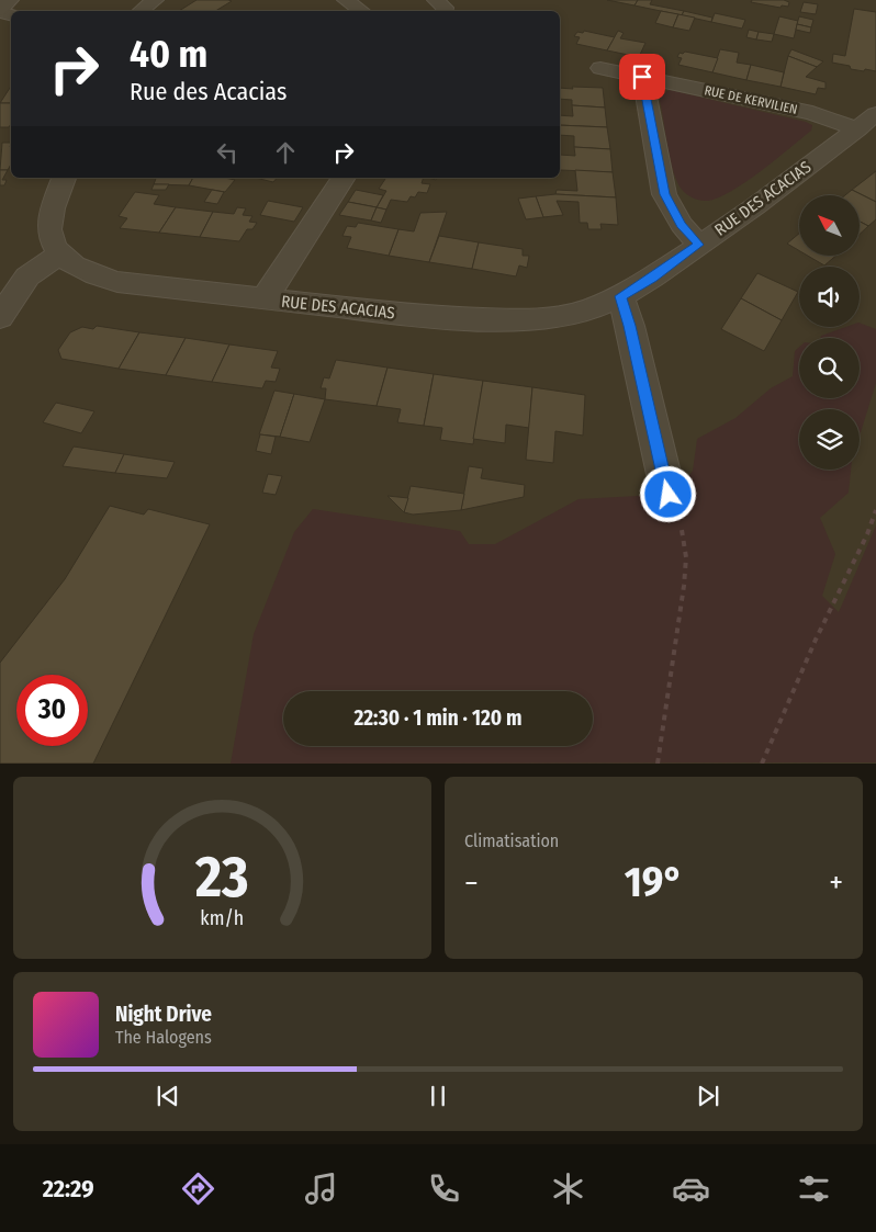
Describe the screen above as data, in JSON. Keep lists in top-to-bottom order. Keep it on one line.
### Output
{"streets":{"street":["RUE DE KERVILIEN","RUE DES ACACIAS"]},"crossings":[["RUE DE KERVILIEN","RUE DES ACACIAS"]],"north":"top left","page":{"turn":["40 m","Rue des Acacias"],"limit":"30","trip":"22:30 · 1 min · 120 m","tile":"Climatisation","heat":["−","19°","+"],"song":["Night Drive","The Halogens"],"tabs":"22:29","gauge":["23","km/h"]}}
